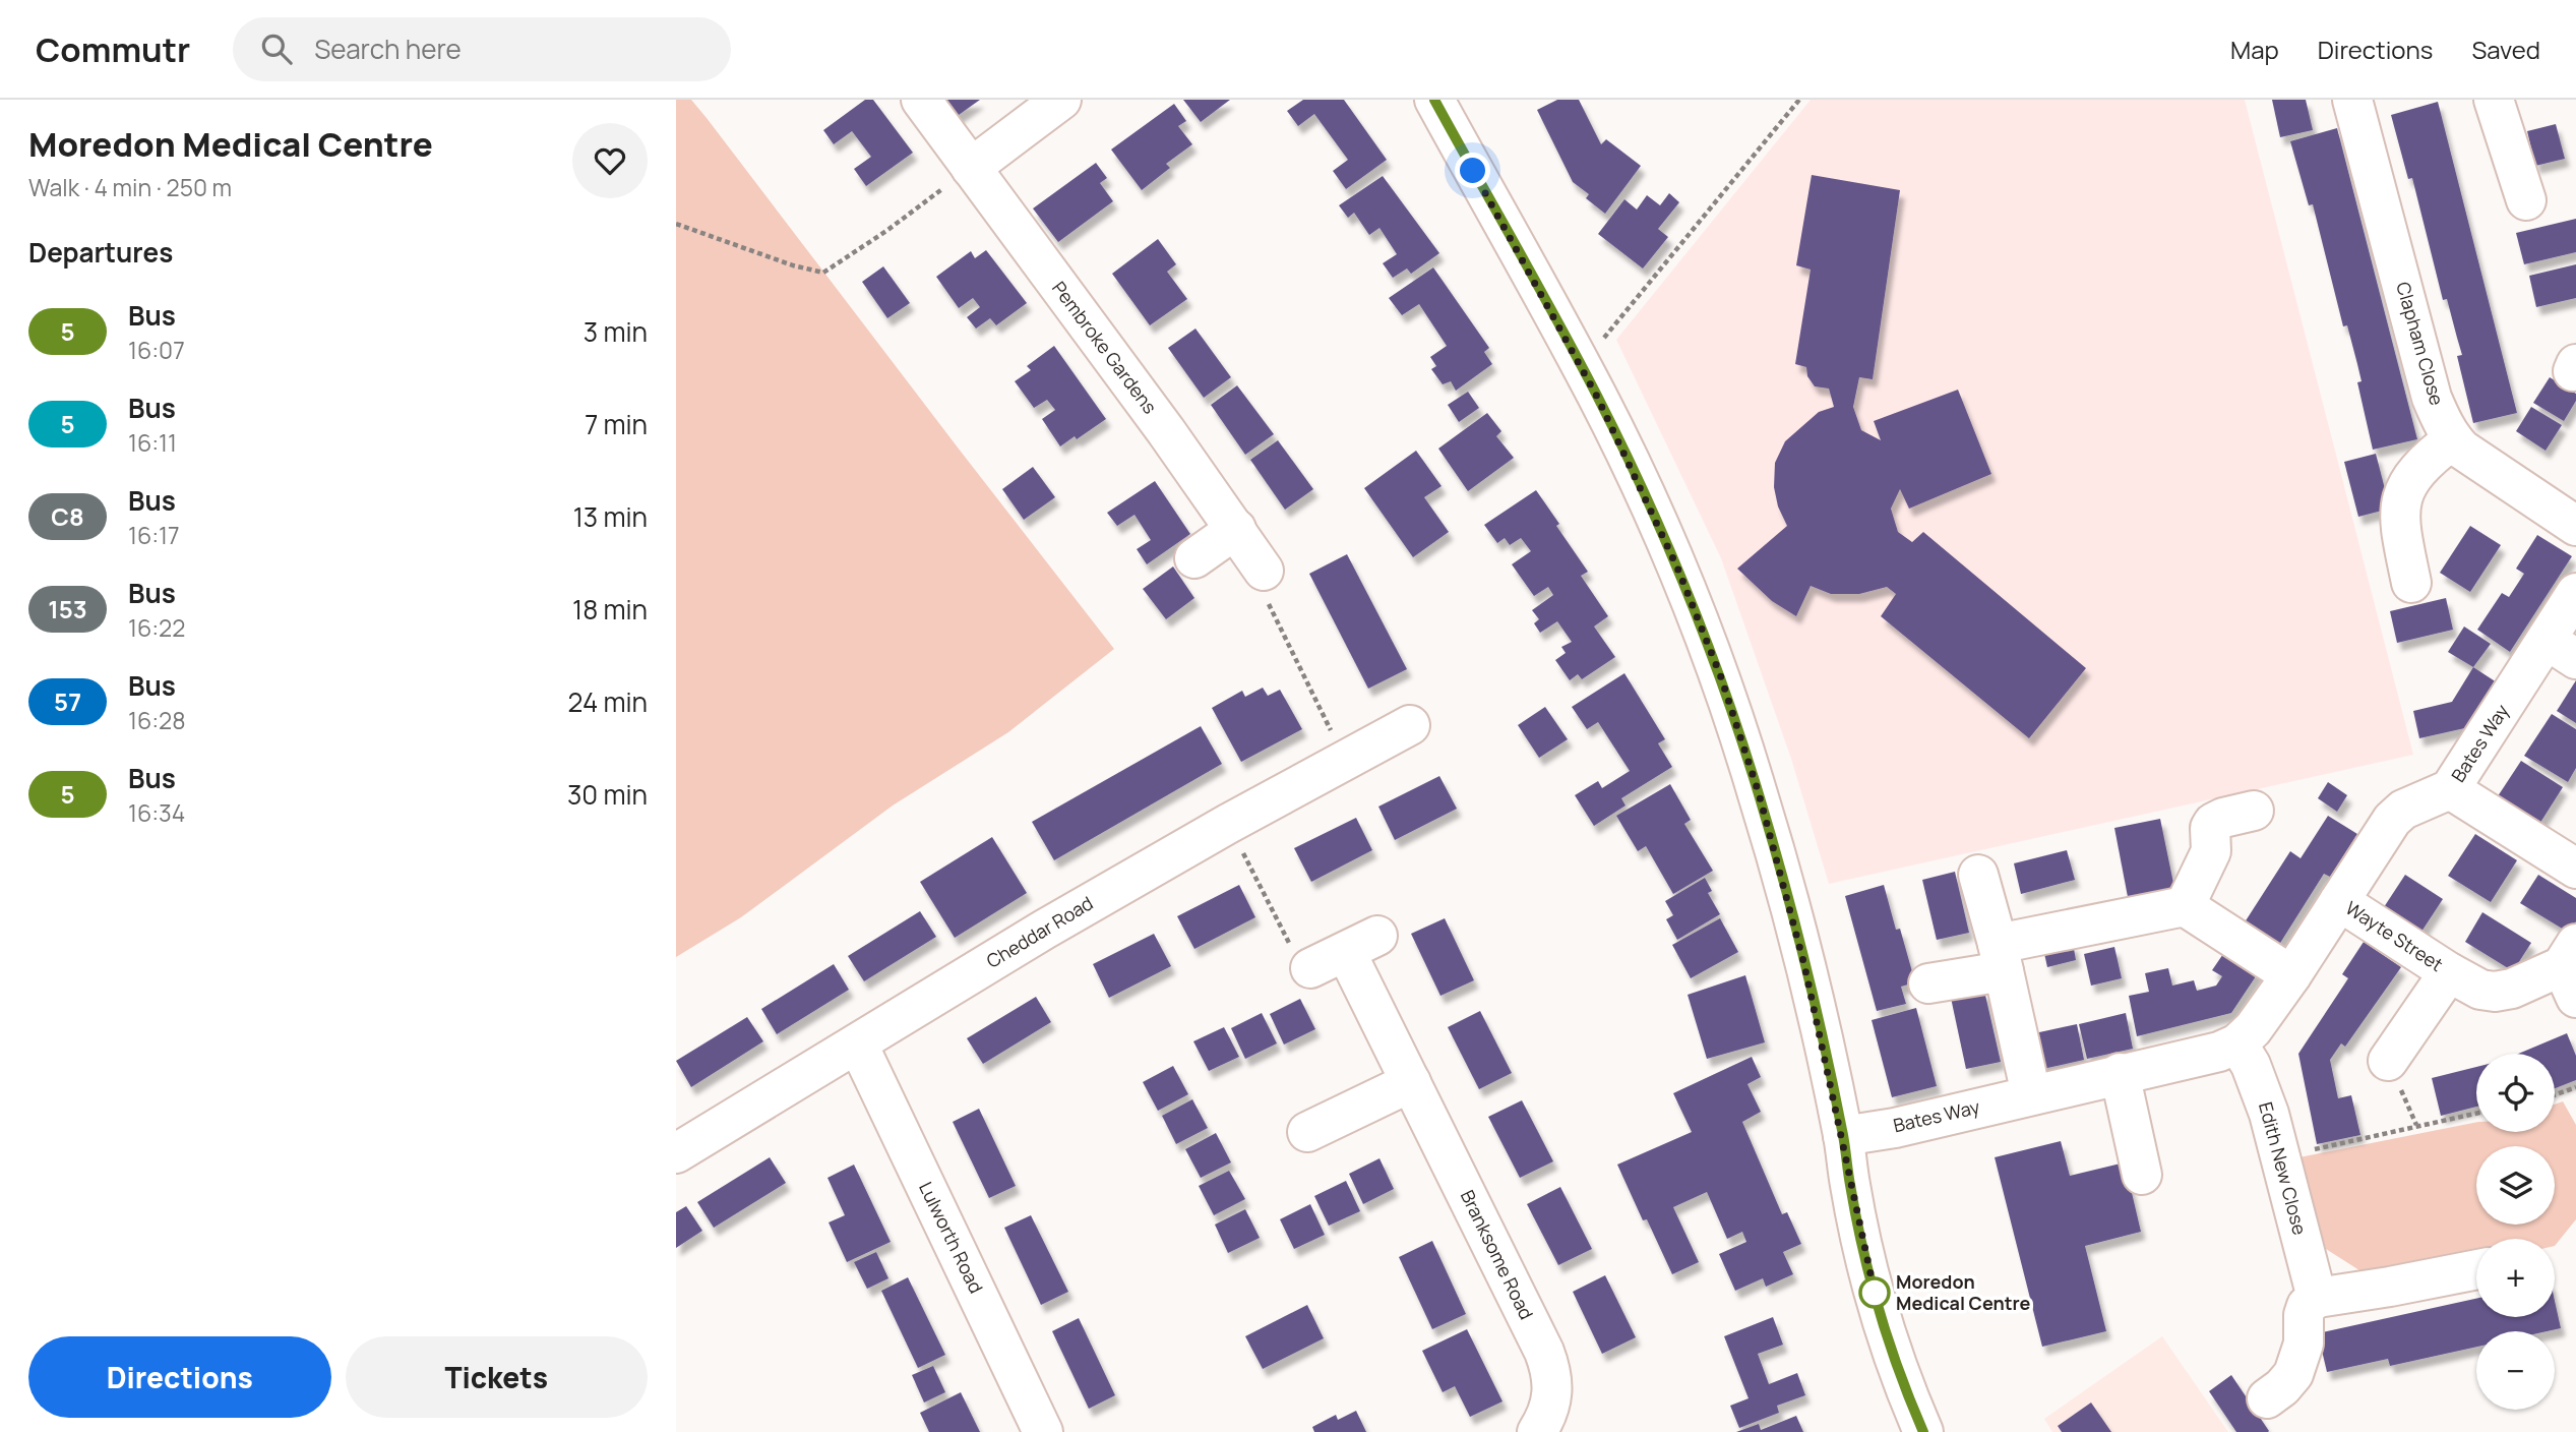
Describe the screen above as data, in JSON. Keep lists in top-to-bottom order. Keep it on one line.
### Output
{"streets":{"street":["Clapham Close","Pembroke Gardens","Bates Way","Cheddar Road","Wayte Street","Edith New Close","Lulworth Road","Branksome Road"]},"crossings":[["Bates Way","Wayte Street"],["Bates Way","Edith New Close"],["Cheddar Road","Lulworth Road"]],"places":["Moredon Medical Centre"],"lines":["bus line 5"],"page":{"header":"Commutr","search":"Search here","nav":["Map","Directions","Saved"],"heading":[["Moredon Medical Centre","Walk · 4 min · 250 m"],"Departures"],"list":[{"mark":"5","name":"Bus","note":"16:07","value":"3 min"},{"mark":"5","name":"Bus","note":"16:11","value":"7 min"},{"mark":"C8","name":"Bus","note":"16:17","value":"13 min"},{"mark":"153","name":"Bus","note":"16:22","value":"18 min"},{"mark":"57","name":"Bus","note":"16:28","value":"24 min"},{"mark":"5","name":"Bus","note":"16:34","value":"30 min"}],"map_buttons":["+","−"],"buttons":["Directions","Tickets"]}}
